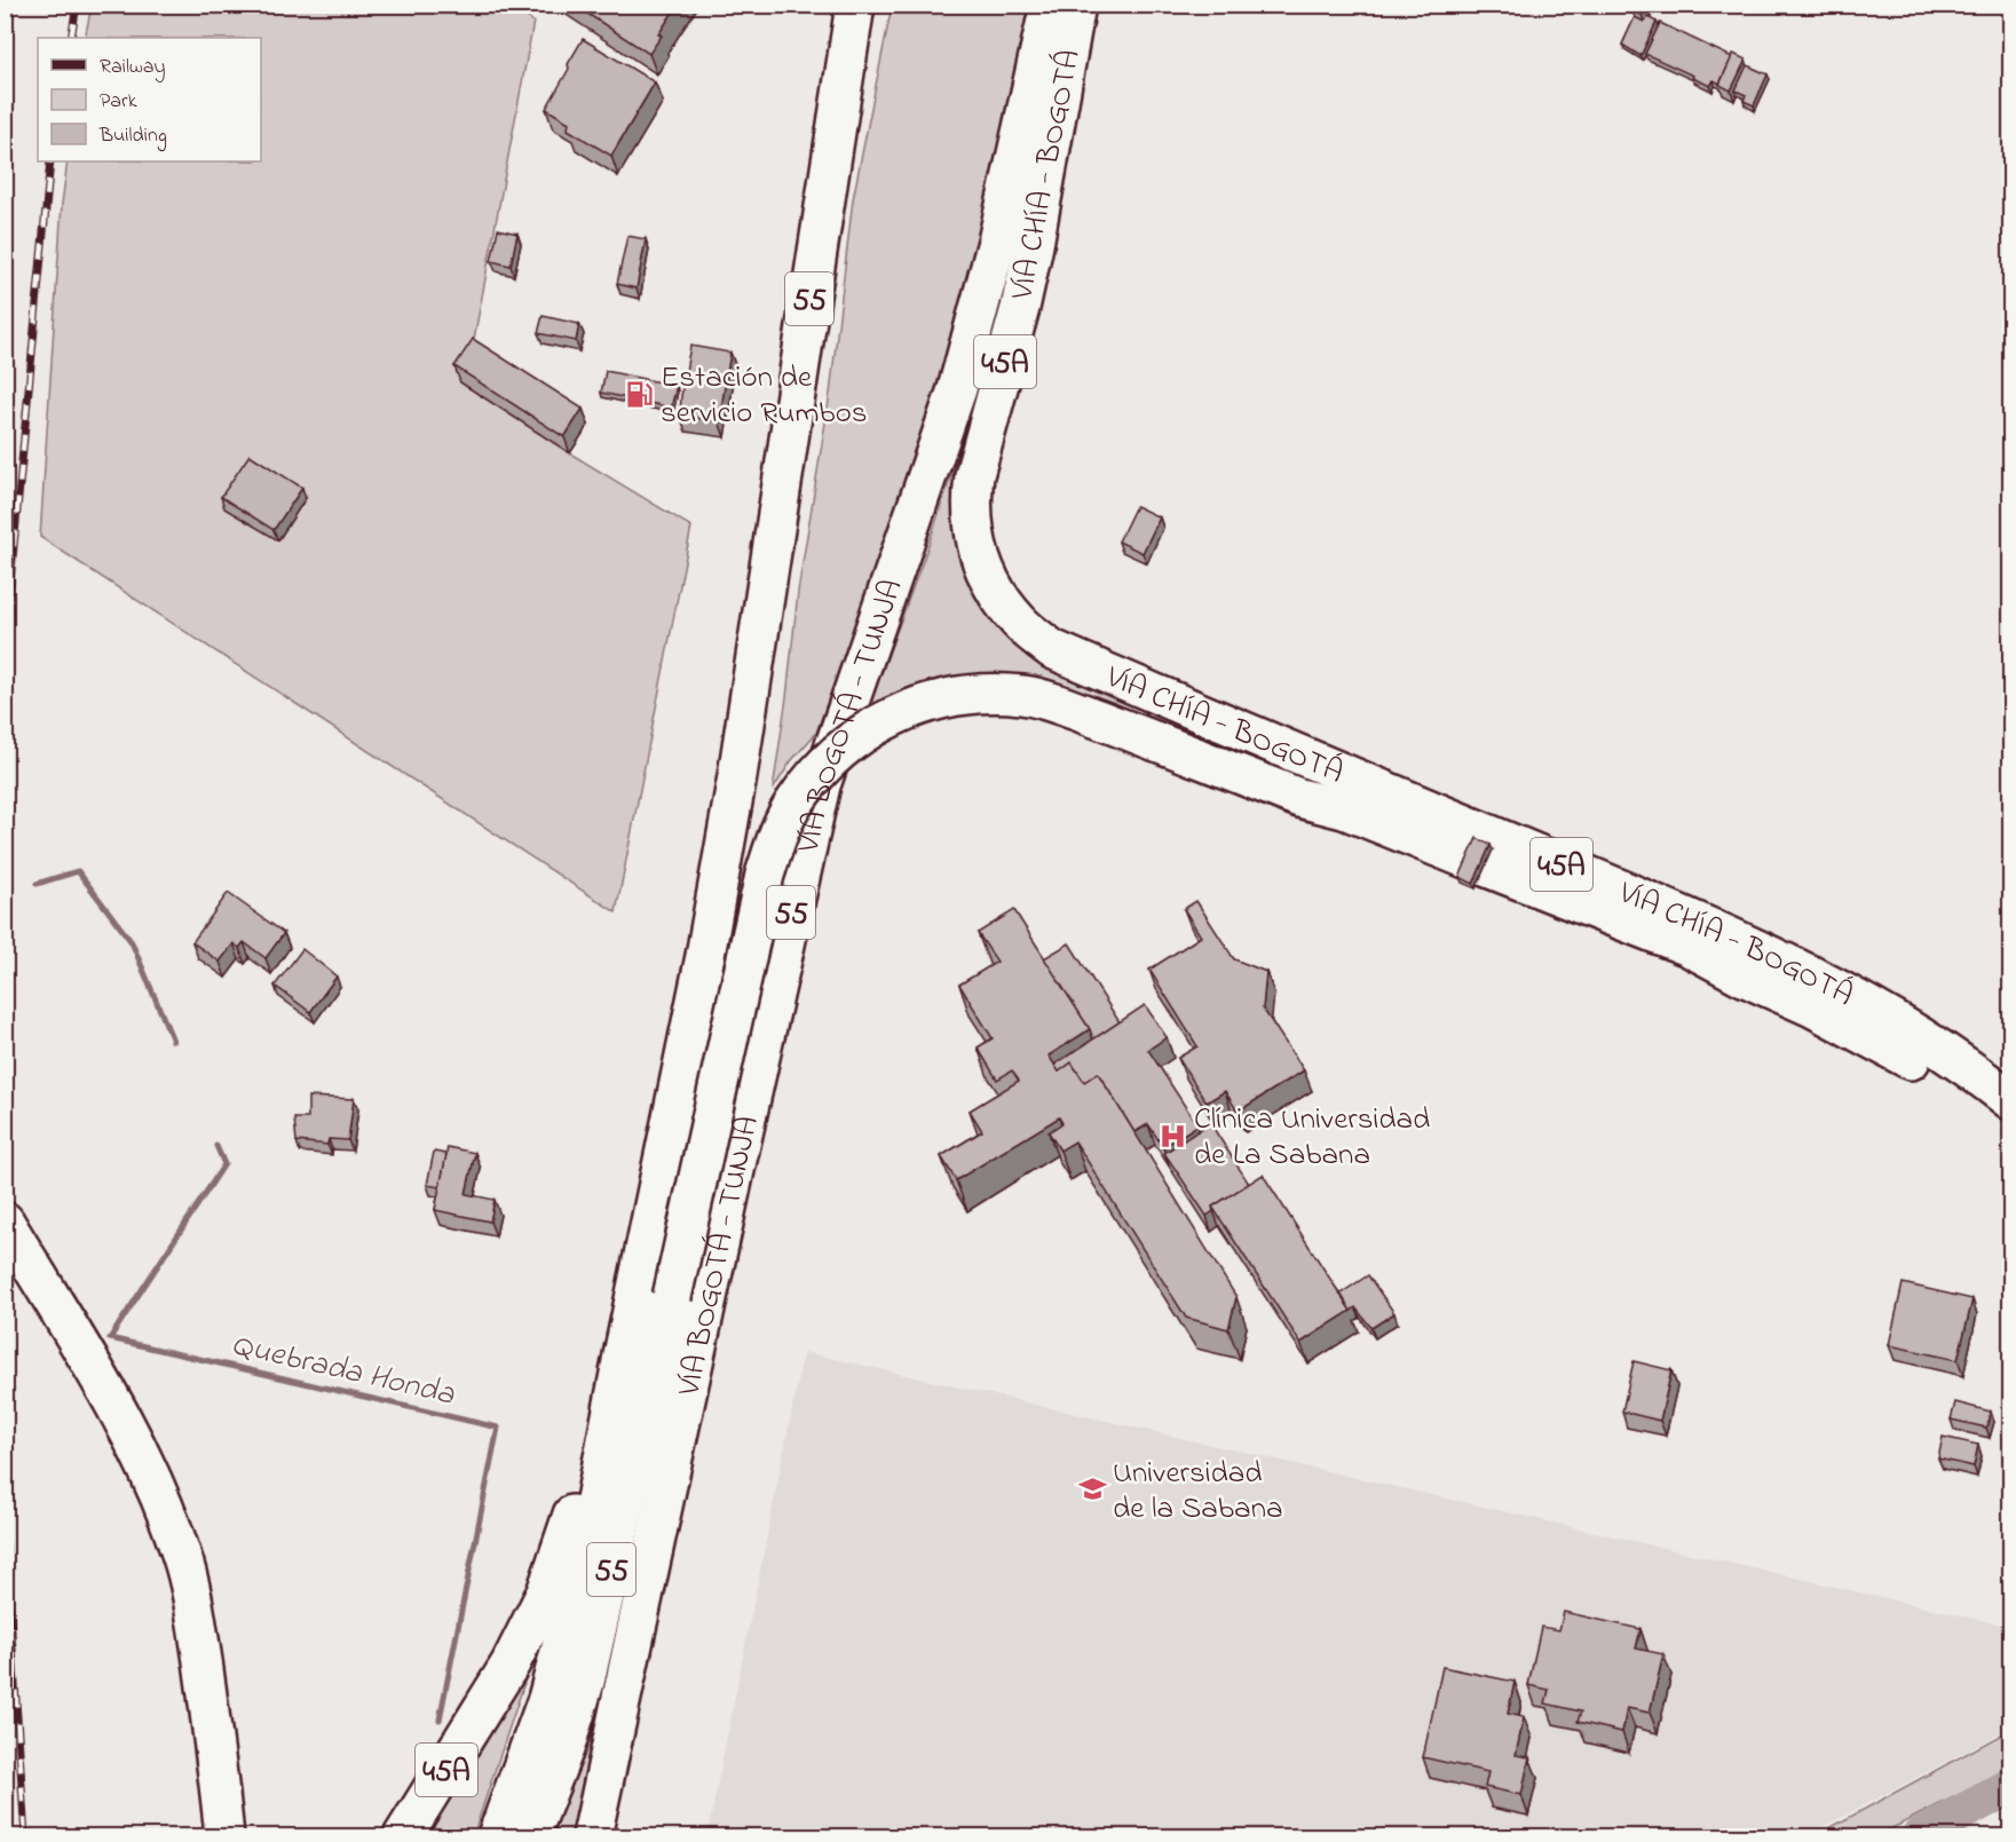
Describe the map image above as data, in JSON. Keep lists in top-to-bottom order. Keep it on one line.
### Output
{"streets":{"highway":["VÍA CHÍA - BOGOTÁ","55","45A","VÍA BOGOTÁ - TUNJA"]},"crossings":[["55","45A"]],"water":["Quebrada Honda"],"places":{"fuel station":["Estación de servicio Rumbos"],"hospital":["Clínica Universidad de La Sabana"],"school or university":["Universidad de la Sabana"]},"legend":["Railway","Park","Building"]}
